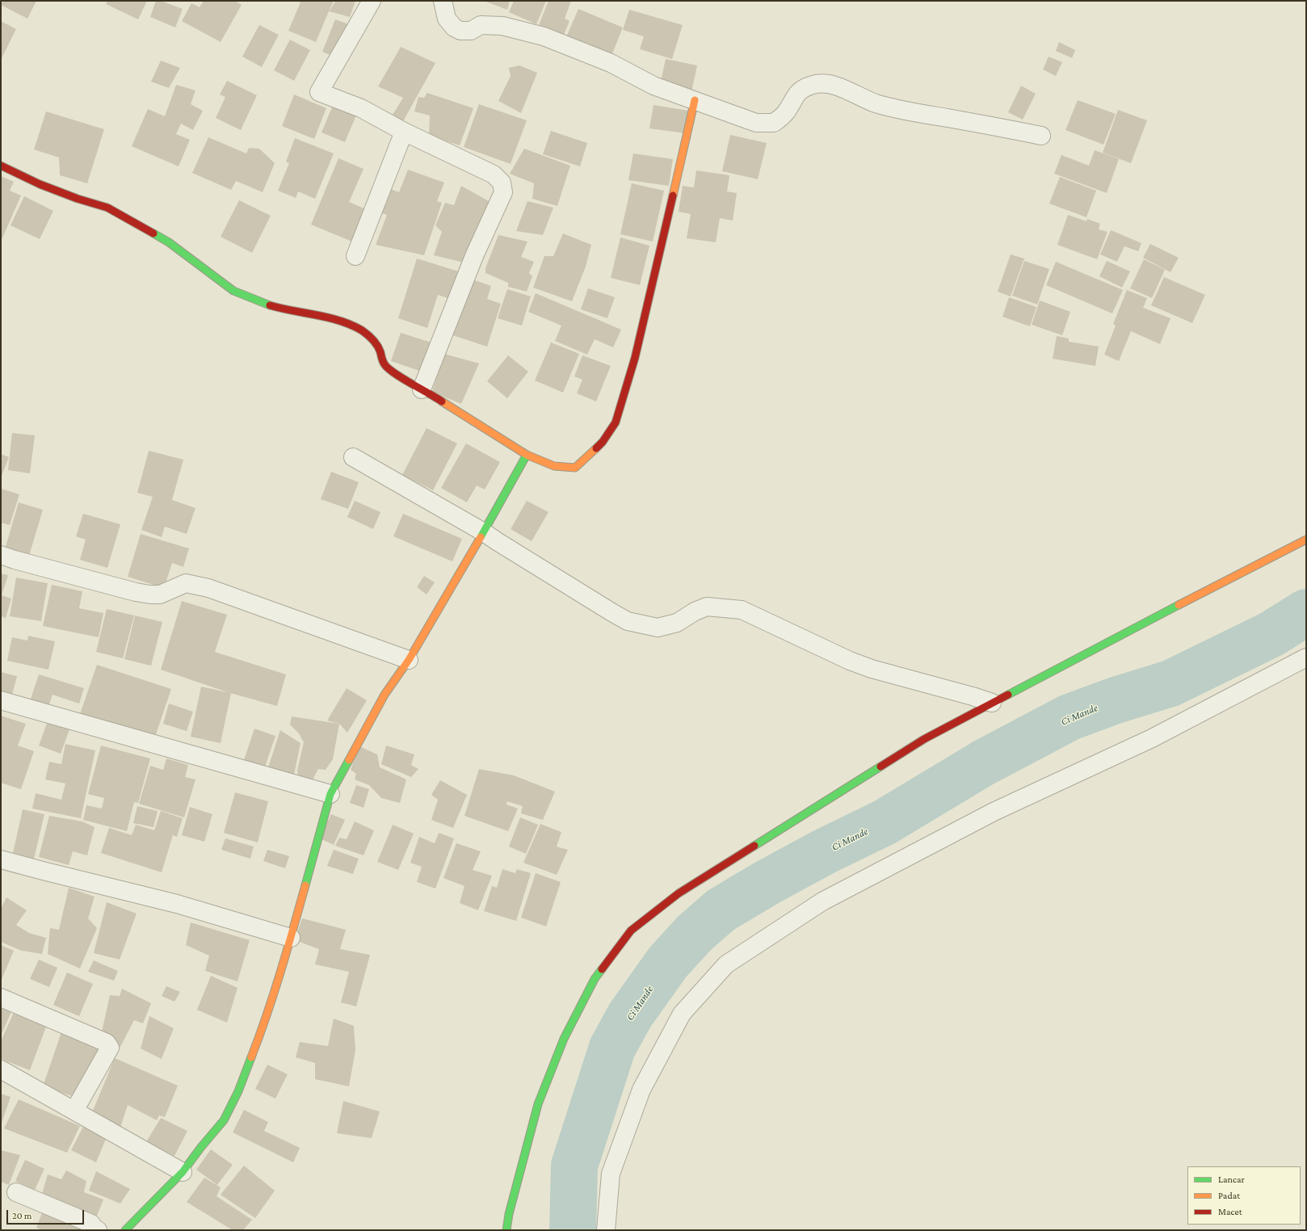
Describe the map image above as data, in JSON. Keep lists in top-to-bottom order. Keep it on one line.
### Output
{"water":["Ci Mande"],"legend":["Lancar","Padat","Macet"],"scale_bar":"20 m"}
